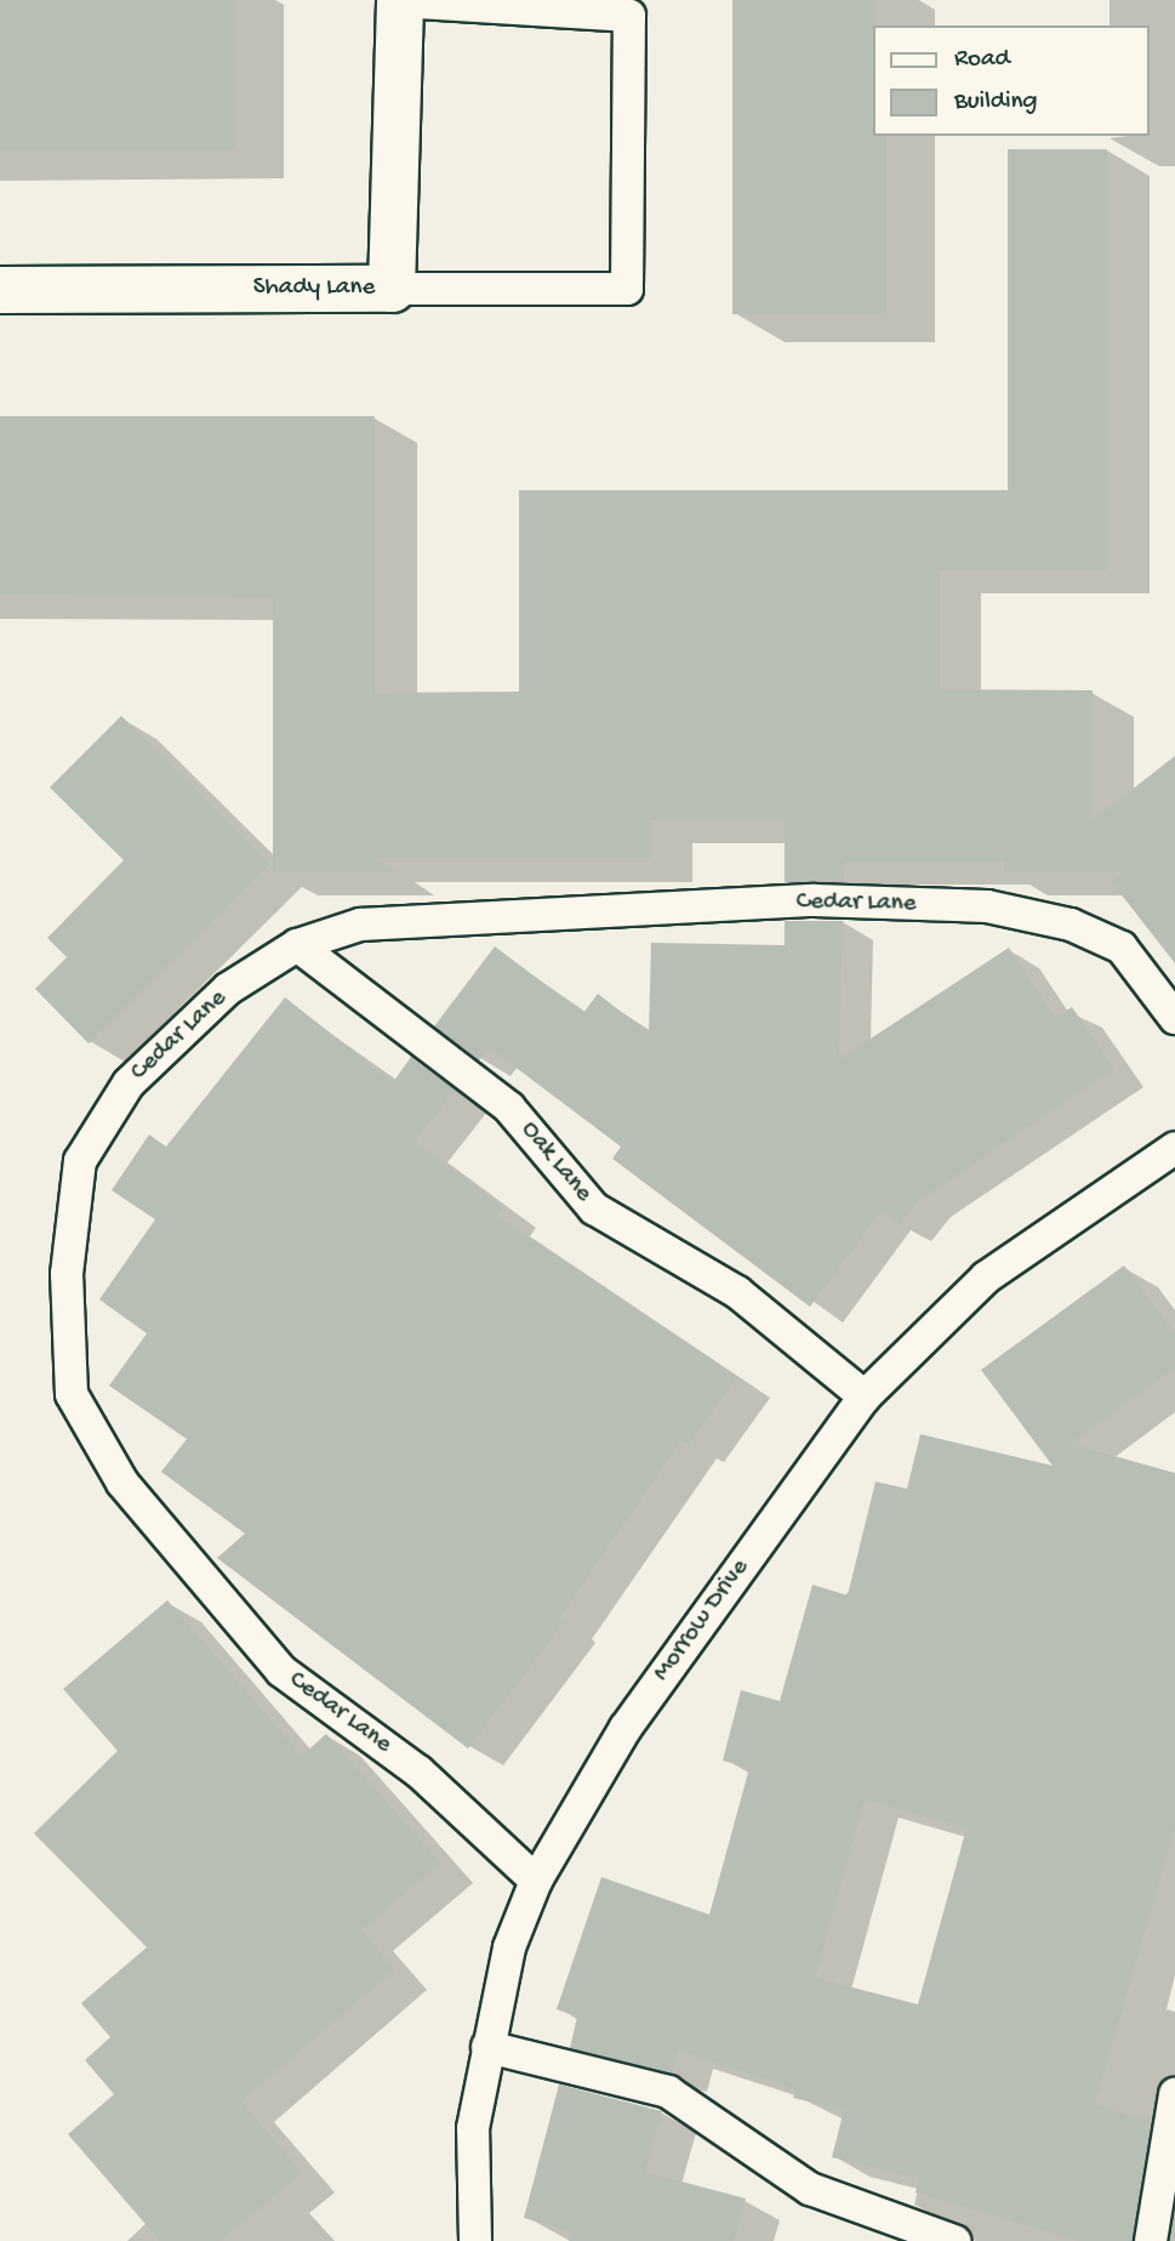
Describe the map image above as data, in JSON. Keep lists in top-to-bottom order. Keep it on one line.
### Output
{"streets":{"street":["Shady Lane"],"lane":["Cedar Lane","Oak Lane","Morrow Drive"]},"crossings":[["Cedar Lane","Oak Lane"],["Cedar Lane","Morrow Drive"],["Oak Lane","Morrow Drive"]],"legend":["Road","Building"]}
